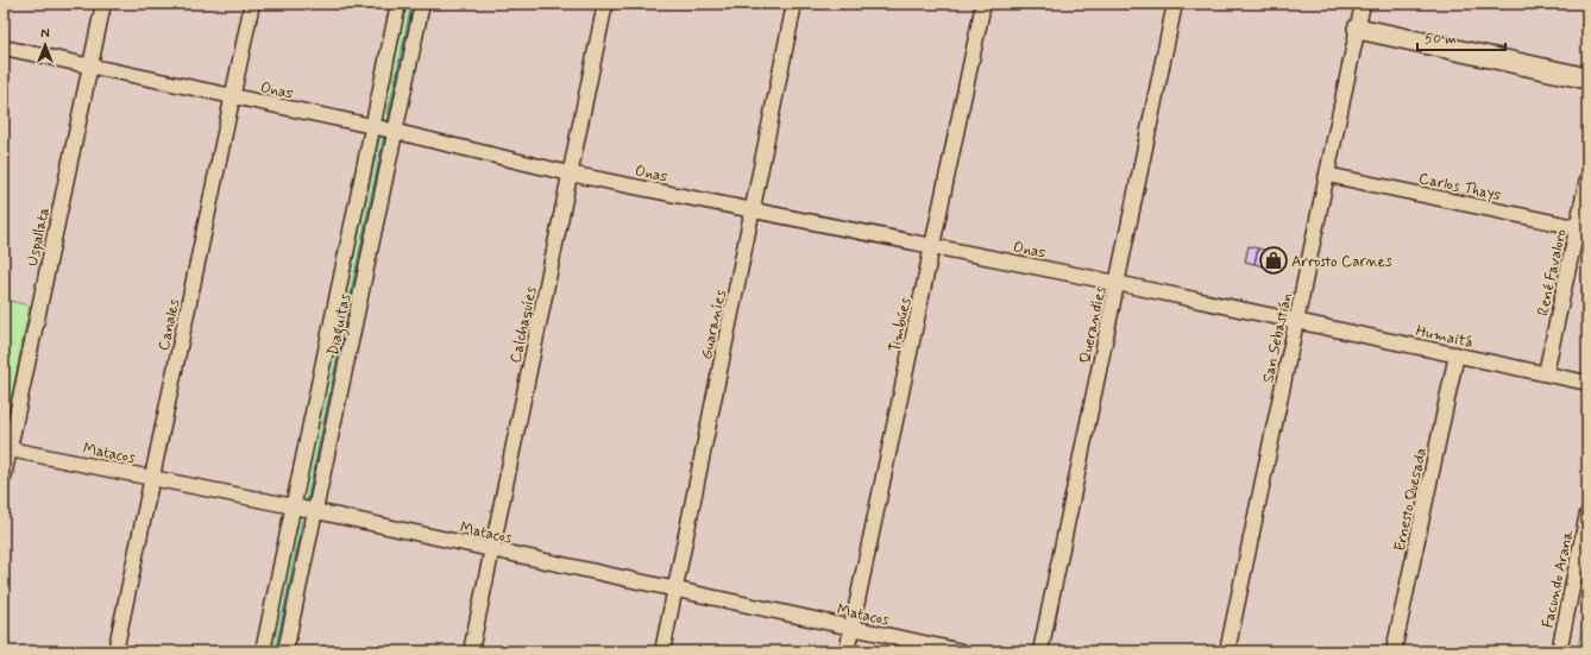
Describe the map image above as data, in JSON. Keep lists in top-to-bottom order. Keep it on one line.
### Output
{"streets":{"street":["Onas","Carlos Thays","Uspallata","René Favaloro","Canales","Diaguitas","Calchaquíes","Guaraníes","Timbúes","Querandíes","Humaitá","San Sebastián","Matacos","Ernesto Quesada","Facundo Arana"]},"crossings":[["Onas","Uspallata"],["Onas","Canales"],["Onas","Diaguitas"],["Onas","Calchaquíes"],["Onas","Guaraníes"],["Onas","Timbúes"],["Onas","Querandíes"],["Onas","Humaitá"],["Onas","San Sebastián"],["Carlos Thays","René Favaloro"],["Carlos Thays","San Sebastián"],["Uspallata","Matacos"],["René Favaloro","Humaitá"],["Canales","Matacos"],["Diaguitas","Matacos"],["Calchaquíes","Matacos"],["Guaraníes","Matacos"],["Timbúes","Matacos"],["Humaitá","San Sebastián"],["Humaitá","Ernesto Quesada"]],"places":{"shop":["Arrosto Carnes"]},"scale_bar":"50 m","north":"top"}
